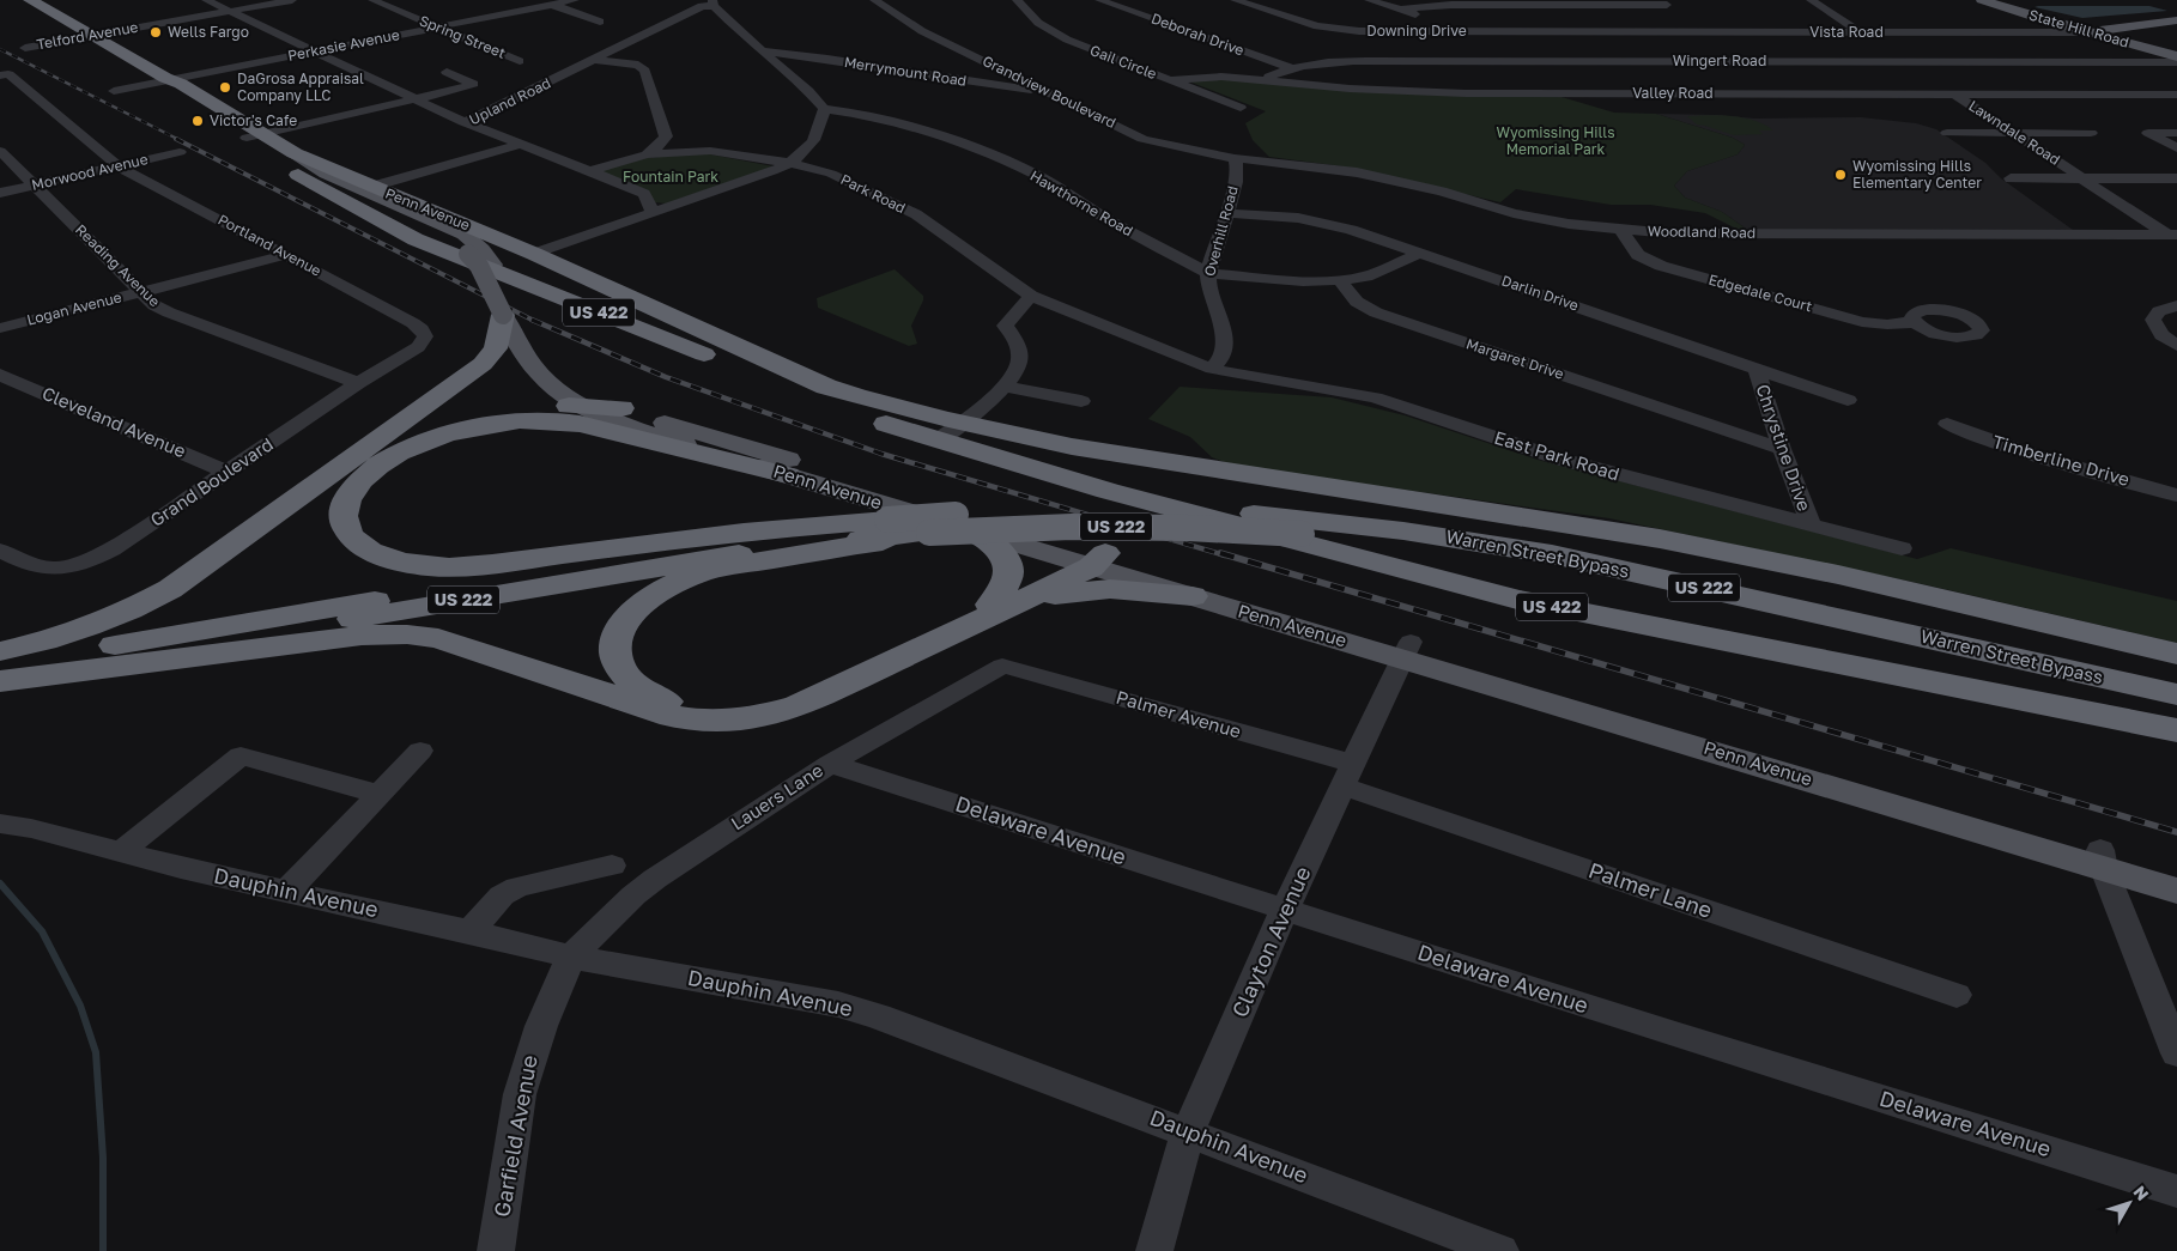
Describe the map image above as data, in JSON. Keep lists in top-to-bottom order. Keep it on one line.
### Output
{"streets":{"highway":["Penn Avenue","US 422","US 222","Warren Street Bypass"],"main road":["State Hill Road"],"street":["Downing Drive","Vista Road","Deborah Drive","Telford Avenue","Spring Street","Perkasie Avenue","Wingert Road","Gail Circle","Merrymount Road","Grandview Boulevard","Valley Road","Upland Road","Lawndale Road","Morwood Avenue","Park Road","Hawthorne Road","Overhill Road","Woodland Road","Portland Avenue","Reading Avenue","Darlin Drive","Edgedale Court","Logan Avenue","Margaret Drive","Cleveland Avenue","Chrystine Drive","East Park Road","Timberline Drive","Grand Boulevard","Palmer Avenue","Lauers Lane","Delaware Avenue","Palmer Lane","Dauphin Avenue","Clayton Avenue","Garfield Avenue"]},"crossings":[["State Hill Road","Vista Road"],["Downing Drive","Vista Road"],["Vista Road","Lawndale Road"],["Deborah Drive","Wingert Road"],["Telford Avenue","Penn Avenue"],["Spring Street","Perkasie Avenue"],["Perkasie Avenue","Penn Avenue"],["Wingert Road","Valley Road"],["Wingert Road","Lawndale Road"],["Gail Circle","Valley Road"],["Merrymount Road","Grandview Boulevard"],["Grandview Boulevard","Overhill Road"],["Grandview Boulevard","Woodland Road"],["Valley Road","Lawndale Road"],["Upland Road","Park Road"],["Lawndale Road","Woodland Road"],["Morwood Avenue","Portland Avenue"],["Morwood Avenue","Reading Avenue"],["Park Road","Overhill Road"],["Park Road","East Park Road"],["Hawthorne Road","Overhill Road"],["Hawthorne Road","Margaret Drive"],["Penn Avenue","US 422"],["Penn Avenue","Clayton Avenue"],["Overhill Road","Woodland Road"],["Overhill Road","Darlin Drive"],["Overhill Road","East Park Road"],["Woodland Road","Edgedale Court"],["Portland Avenue","Reading Avenue"],["Portland Avenue","Logan Avenue"],["Portland Avenue","Grand Boulevard"],["Reading Avenue","Logan Avenue"],["Reading Avenue","Grand Boulevard"],["Darlin Drive","Chrystine Drive"],["Margaret Drive","Chrystine Drive"],["Cleveland Avenue","Grand Boulevard"],["Chrystine Drive","East Park Road"],["US 222","Warren Street Bypass"],["Palmer Avenue","Lauers Lane"],["Palmer Avenue","Palmer Lane"],["Palmer Avenue","Clayton Avenue"],["Lauers Lane","Delaware Avenue"],["Lauers Lane","Dauphin Avenue"],["Lauers Lane","Garfield Avenue"],["Delaware Avenue","Clayton Avenue"],["Palmer Lane","Clayton Avenue"],["Dauphin Avenue","Clayton Avenue"],["Dauphin Avenue","Garfield Avenue"]],"parks":["Wyomissing Hills Memorial Park","Fountain Park"],"places":["Wells Fargo","DaGrosa Appraisal Company LLC","Victor's Cafe","Wyomissing Hills Elementary Center"],"north":"top right"}
